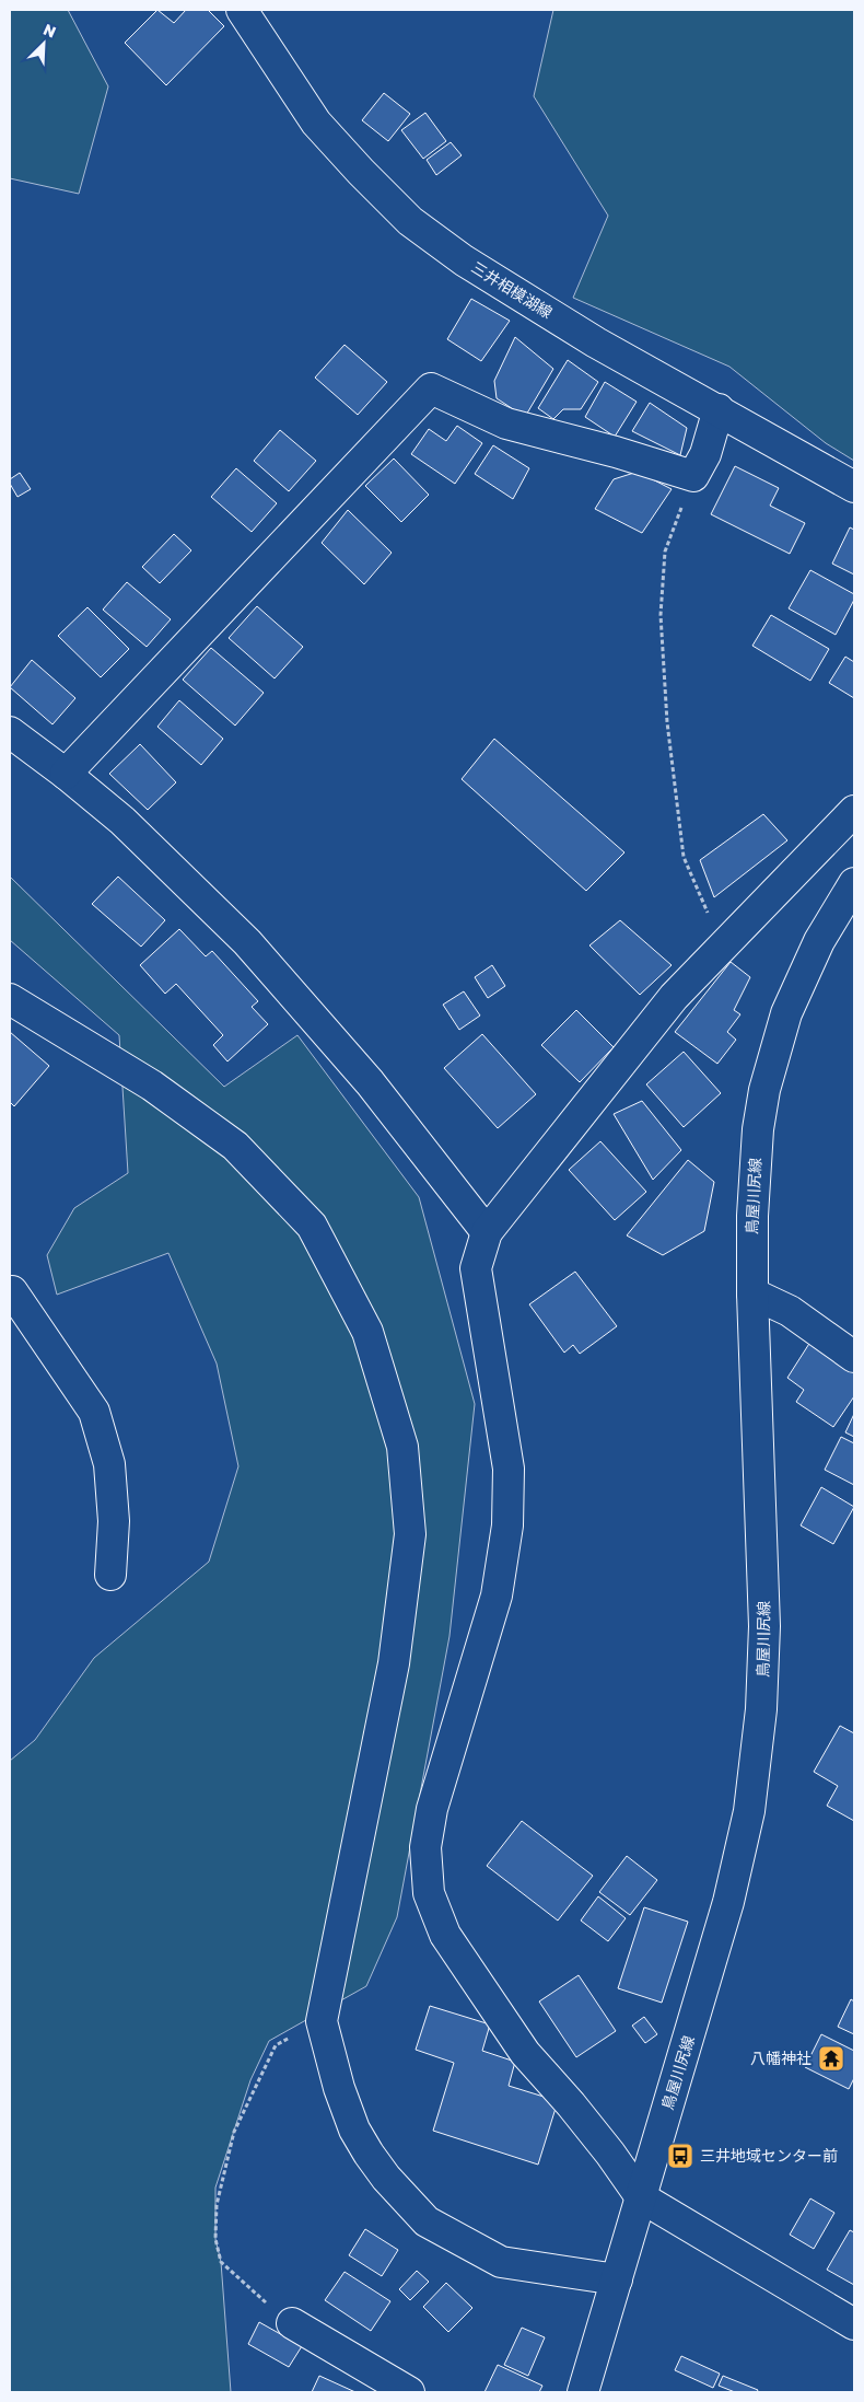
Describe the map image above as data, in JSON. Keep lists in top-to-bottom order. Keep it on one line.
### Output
{"streets":{"street":["三井相模湖線","鳥屋川尻線"]},"places":{"temple":["八幡神社"],"bus stop":["三井地域センター前"]},"north":"top right"}
